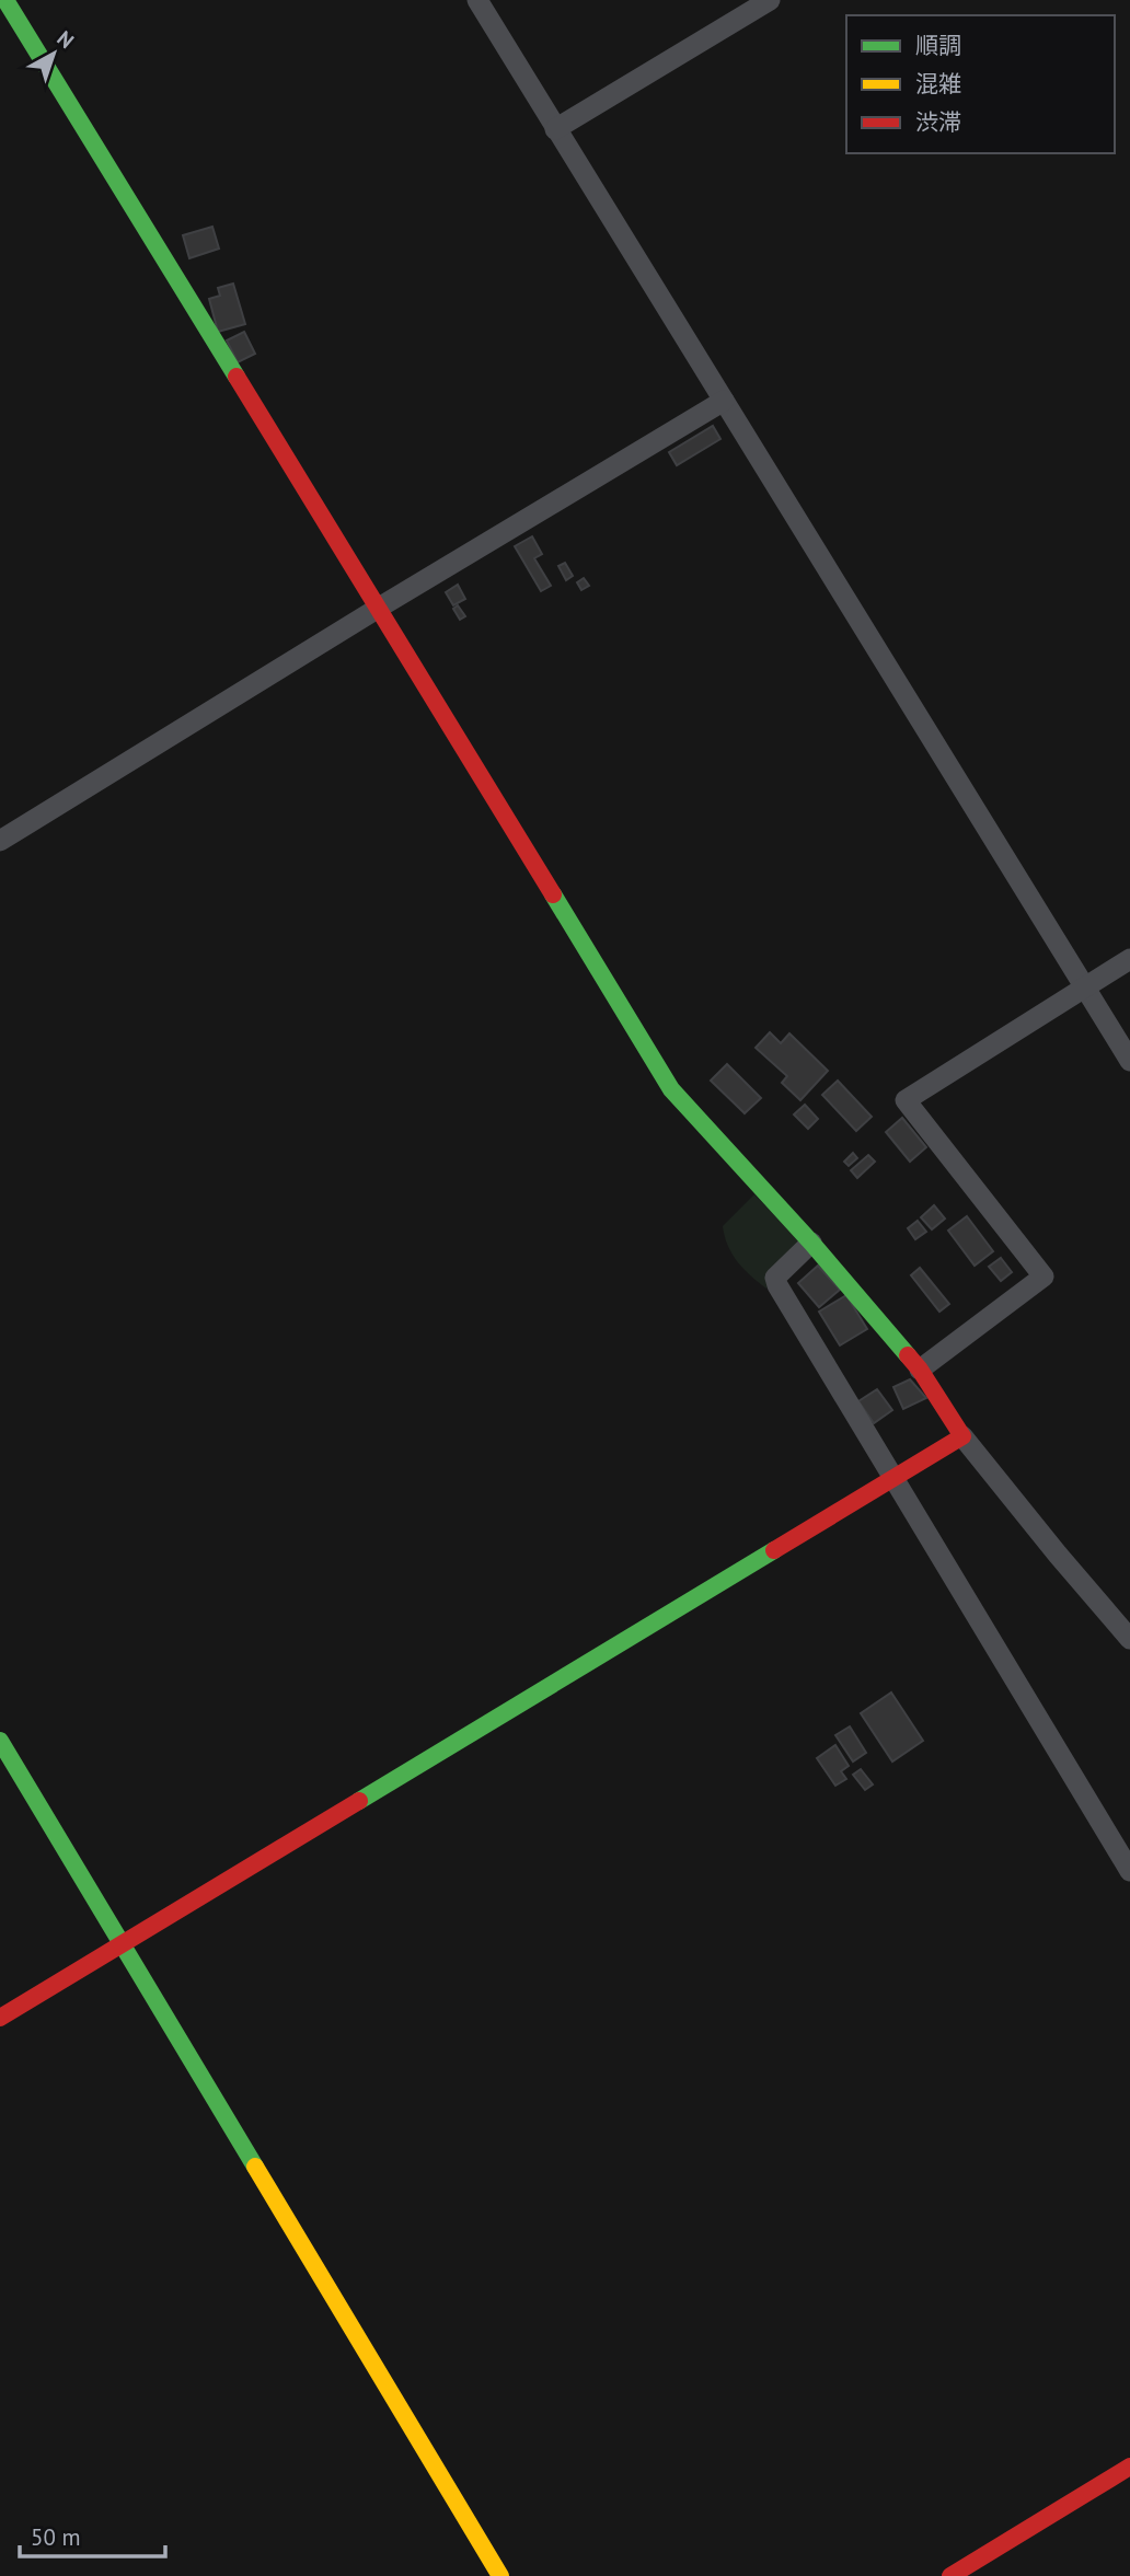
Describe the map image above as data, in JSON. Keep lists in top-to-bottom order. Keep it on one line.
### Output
{"legend":["順調","混雑","渋滞"],"scale_bar":"50 m","north":"top right"}
